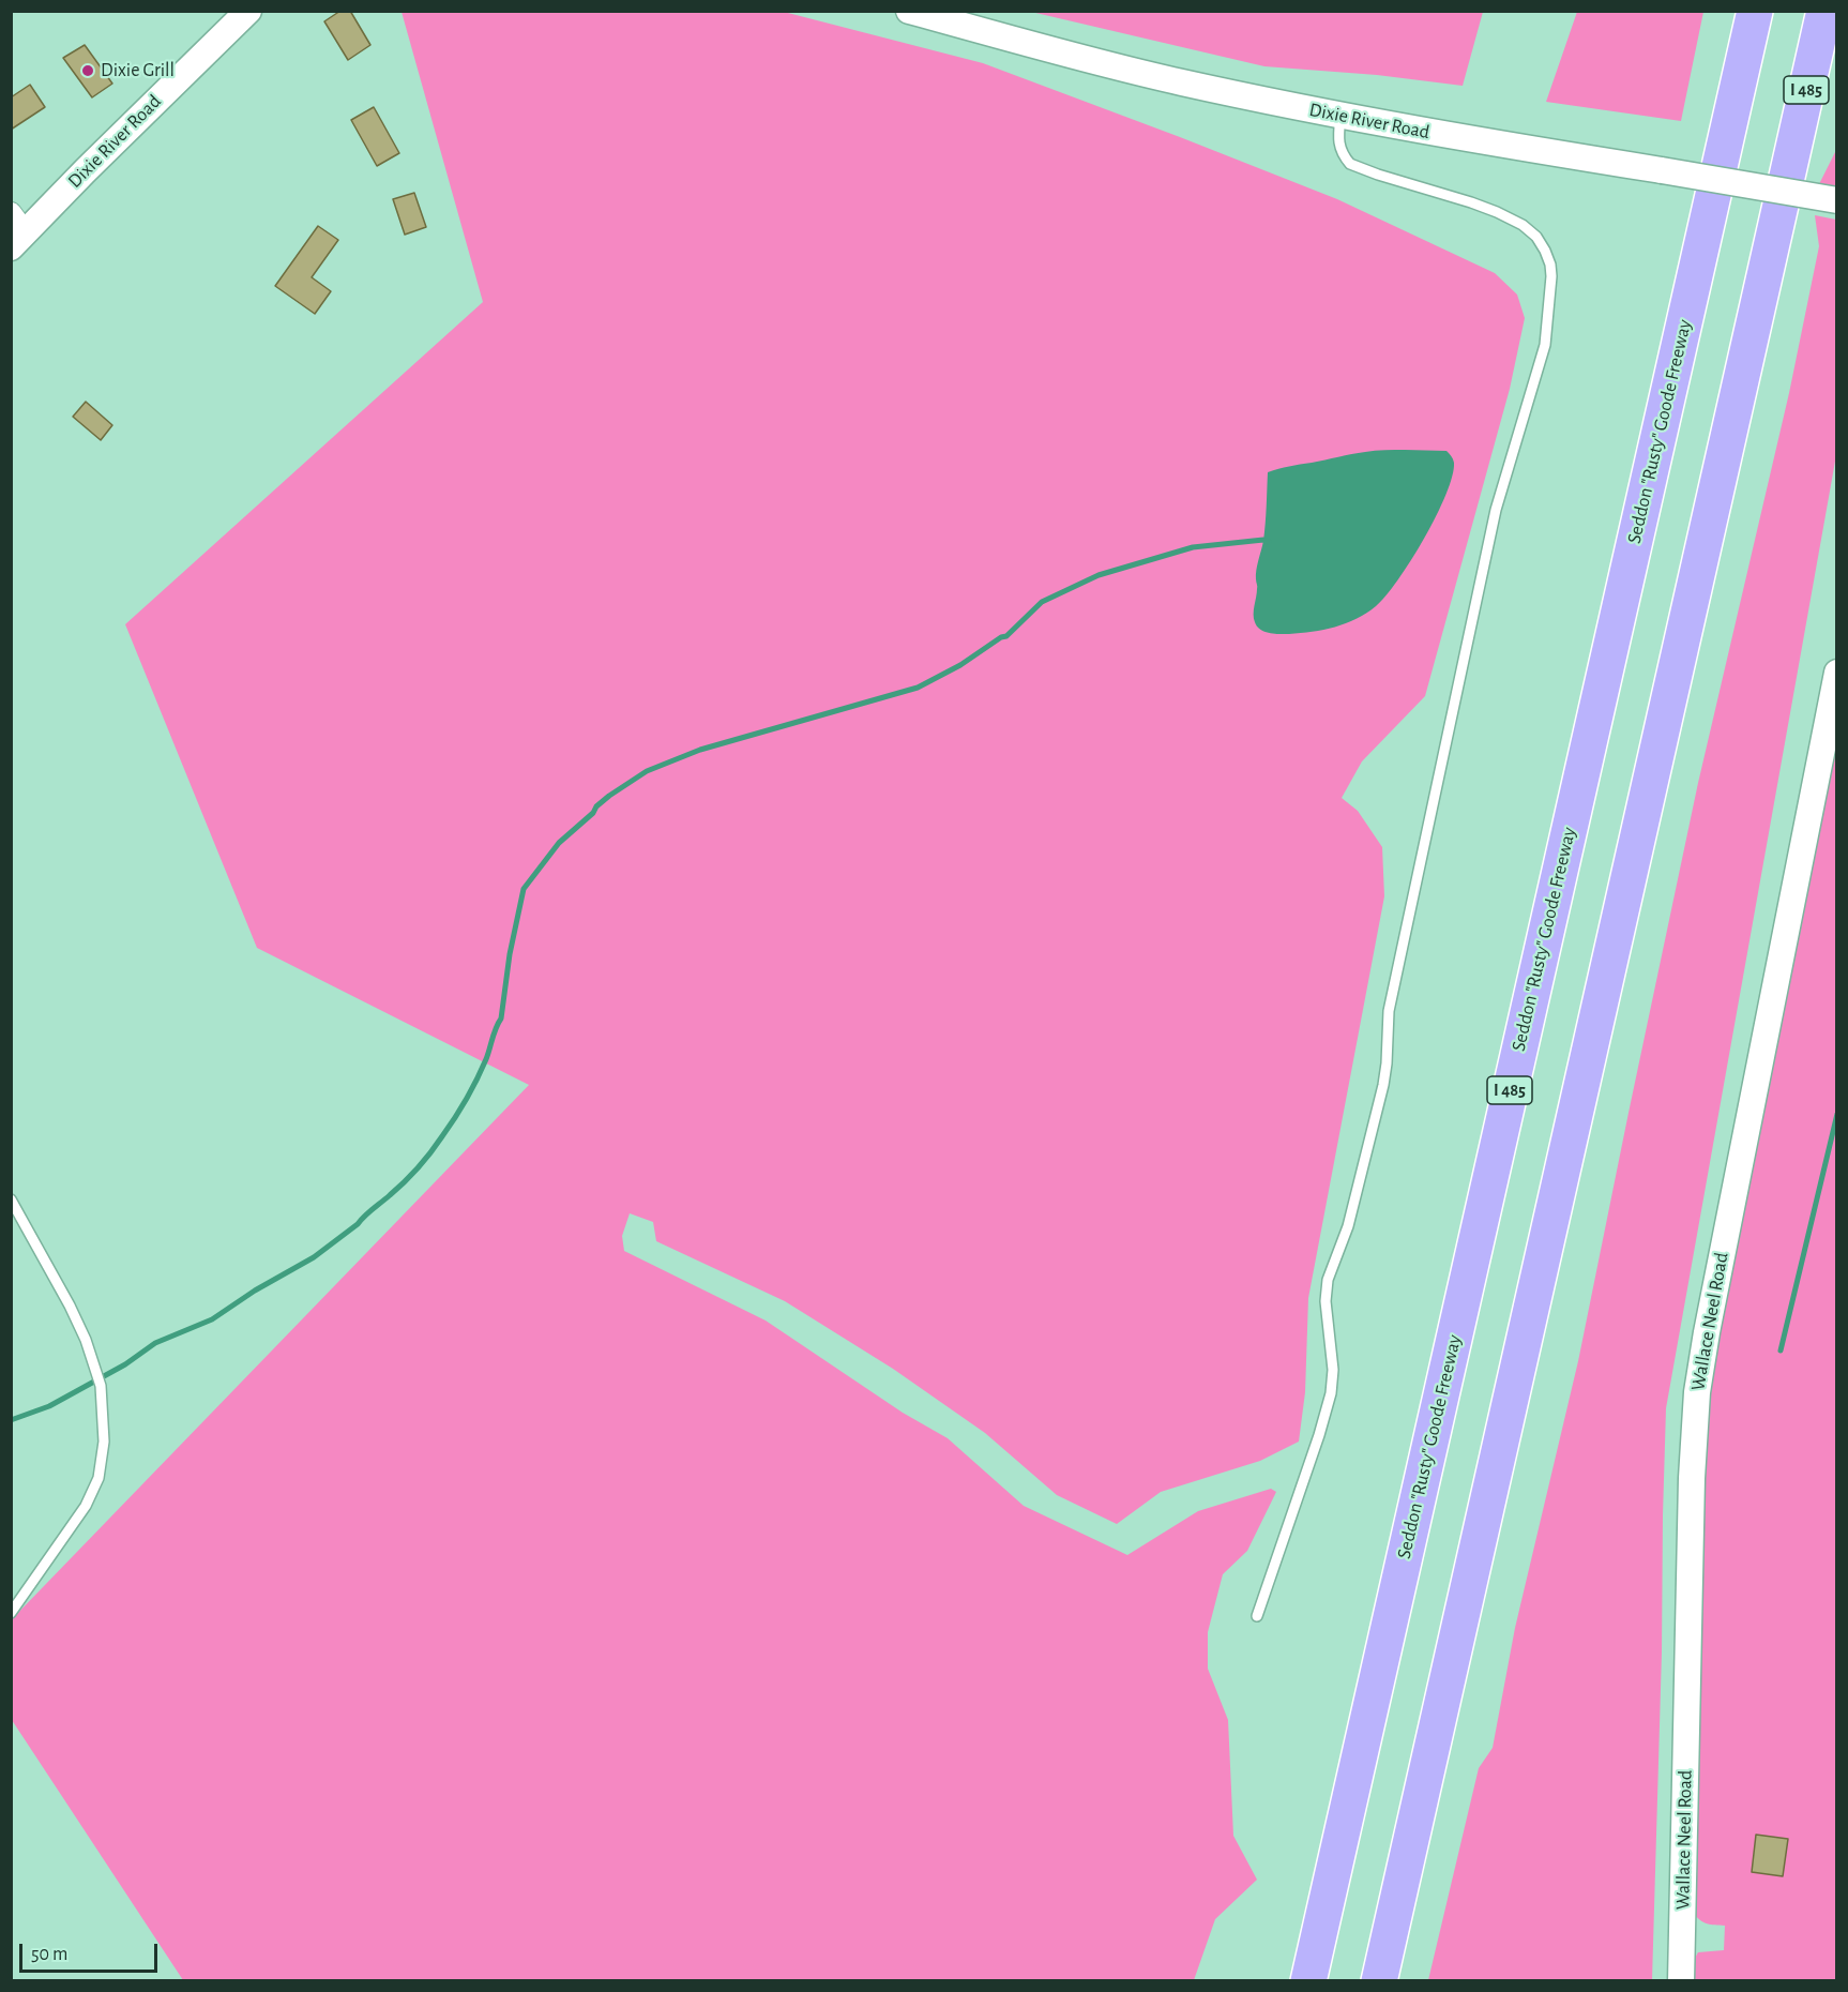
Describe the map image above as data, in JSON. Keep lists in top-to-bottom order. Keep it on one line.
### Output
{"streets":{"highway":["I 485","Seddon \"Rusty\" Goode Freeway"],"street":["Dixie River Road","Wallace Neel Road"]},"places":["Dixie Grill"],"scale_bar":"50 m"}
